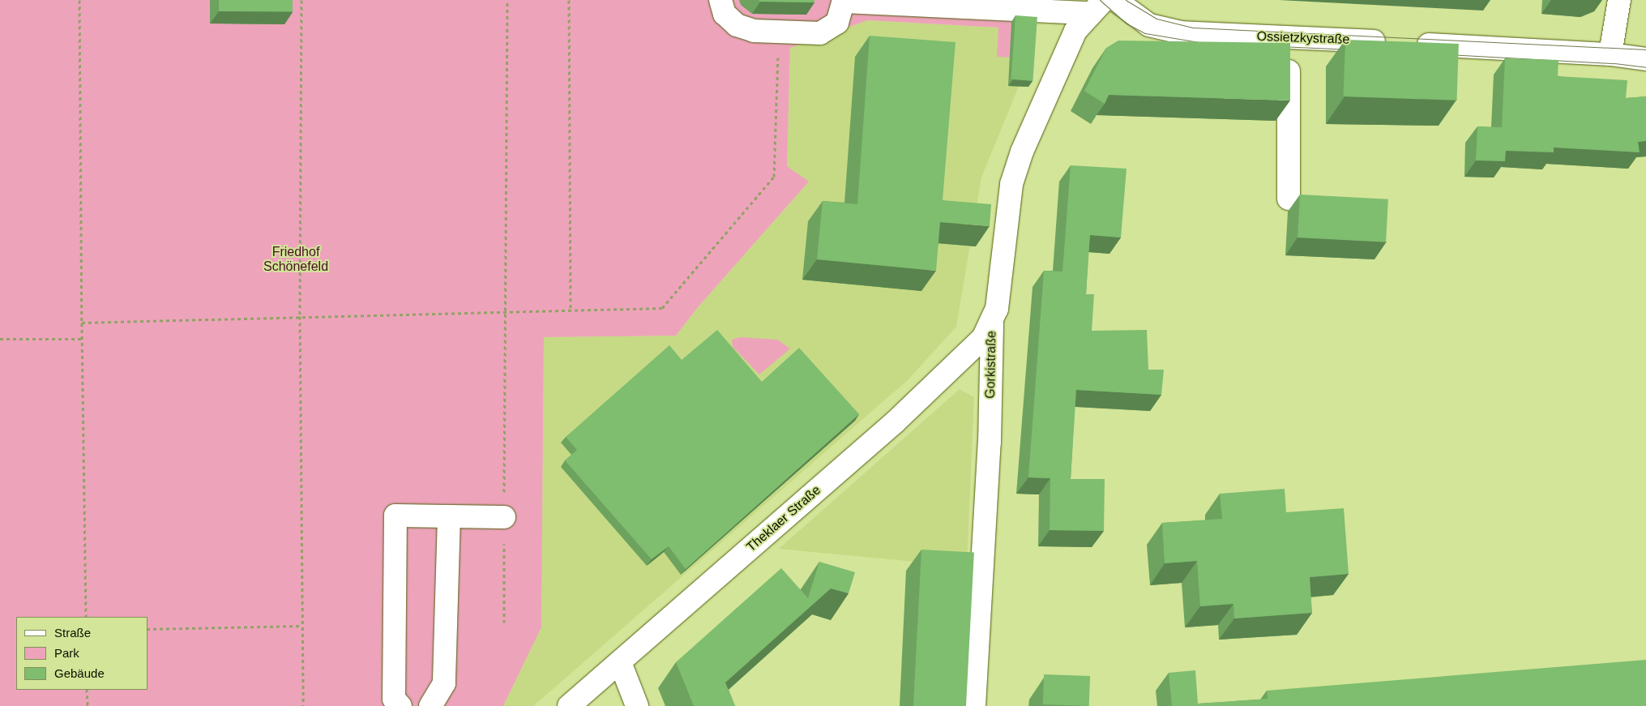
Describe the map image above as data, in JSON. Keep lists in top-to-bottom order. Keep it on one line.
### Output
{"streets":{"main road":["Ossietzkystraße","Gorkistraße","Theklaer Straße"]},"crossings":[["Gorkistraße","Theklaer Straße"]],"parks":["Friedhof Schönefeld"],"legend":["Straße","Park","Gebäude"]}
